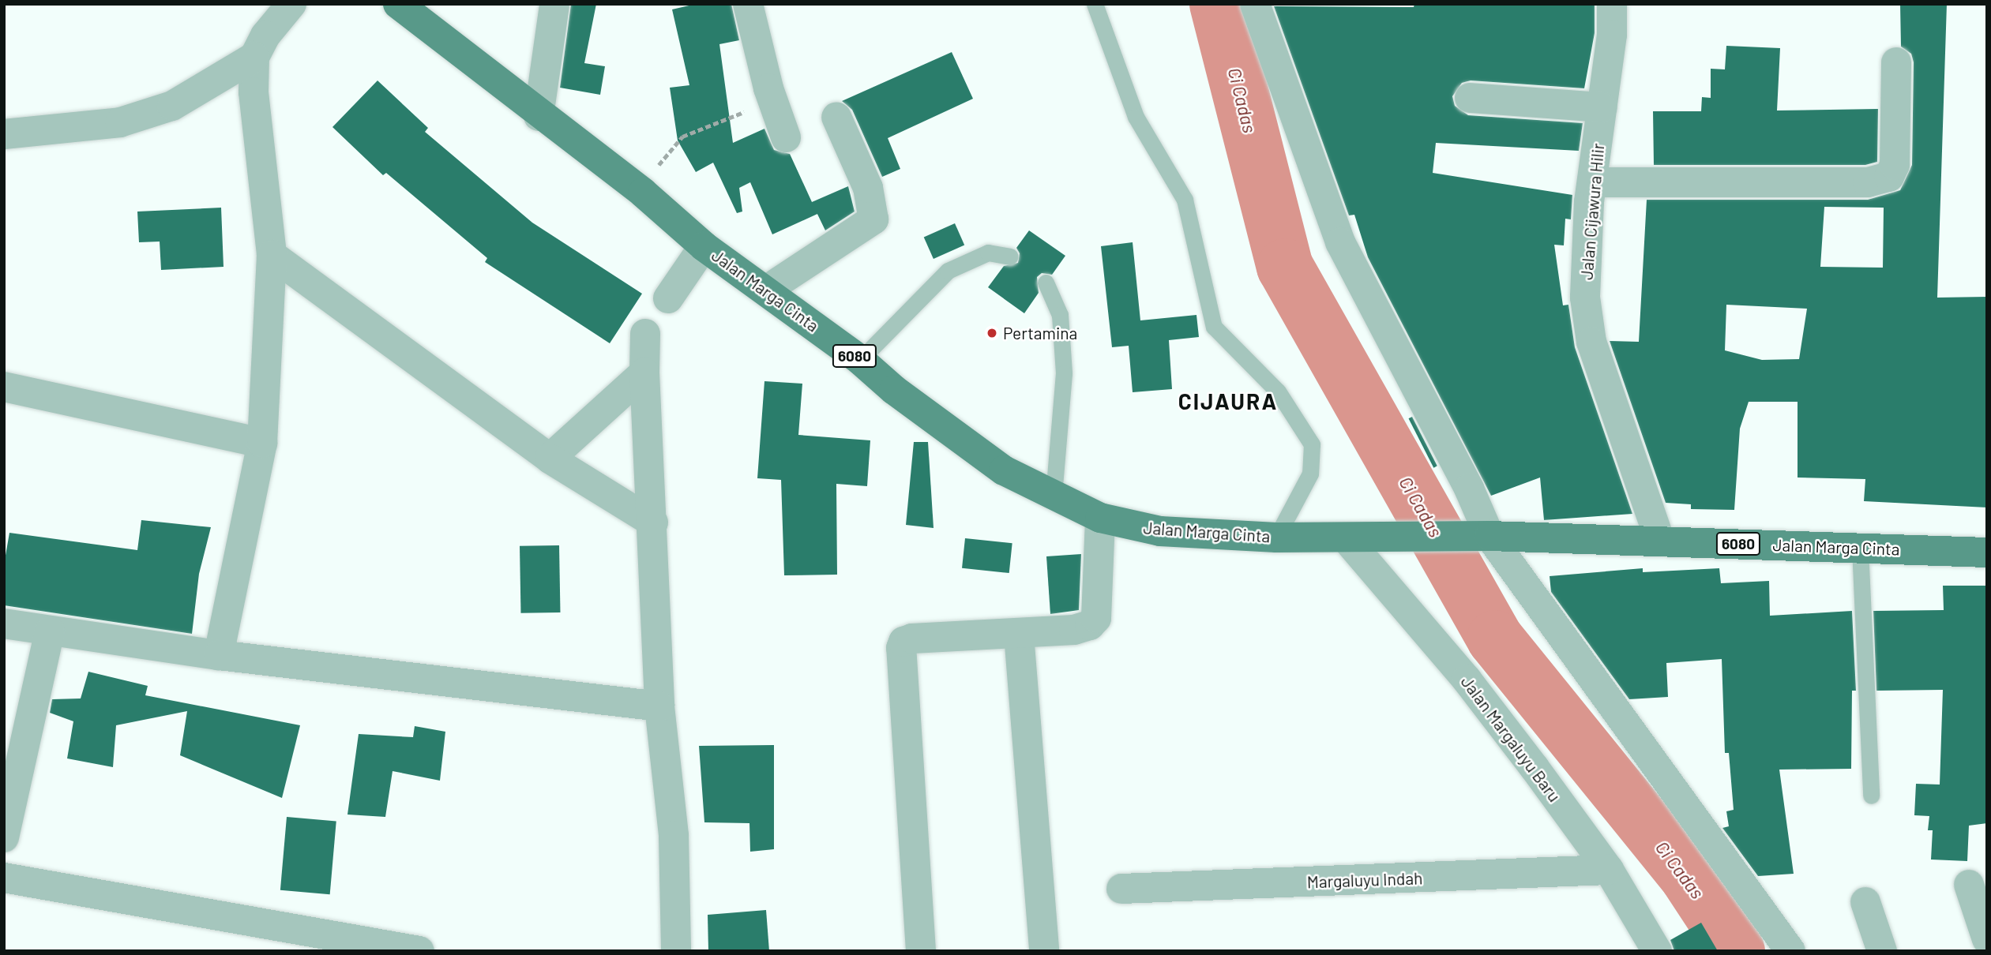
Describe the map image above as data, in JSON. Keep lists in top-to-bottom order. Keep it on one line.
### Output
{"streets":{"main road":["Jalan Marga Cinta","6080"],"street":["Jalan Cijawura Hilir","Jalan Margaluyu Baru","Margaluyu Indah"]},"crossings":[["Jalan Cijawura Hilir","Jalan Marga Cinta"],["Jalan Marga Cinta","Jalan Margaluyu Baru"],["Jalan Margaluyu Baru","Margaluyu Indah"]],"districts":["CIJAURA"],"water":["Ci Cadas"],"places":["Pertamina"]}
